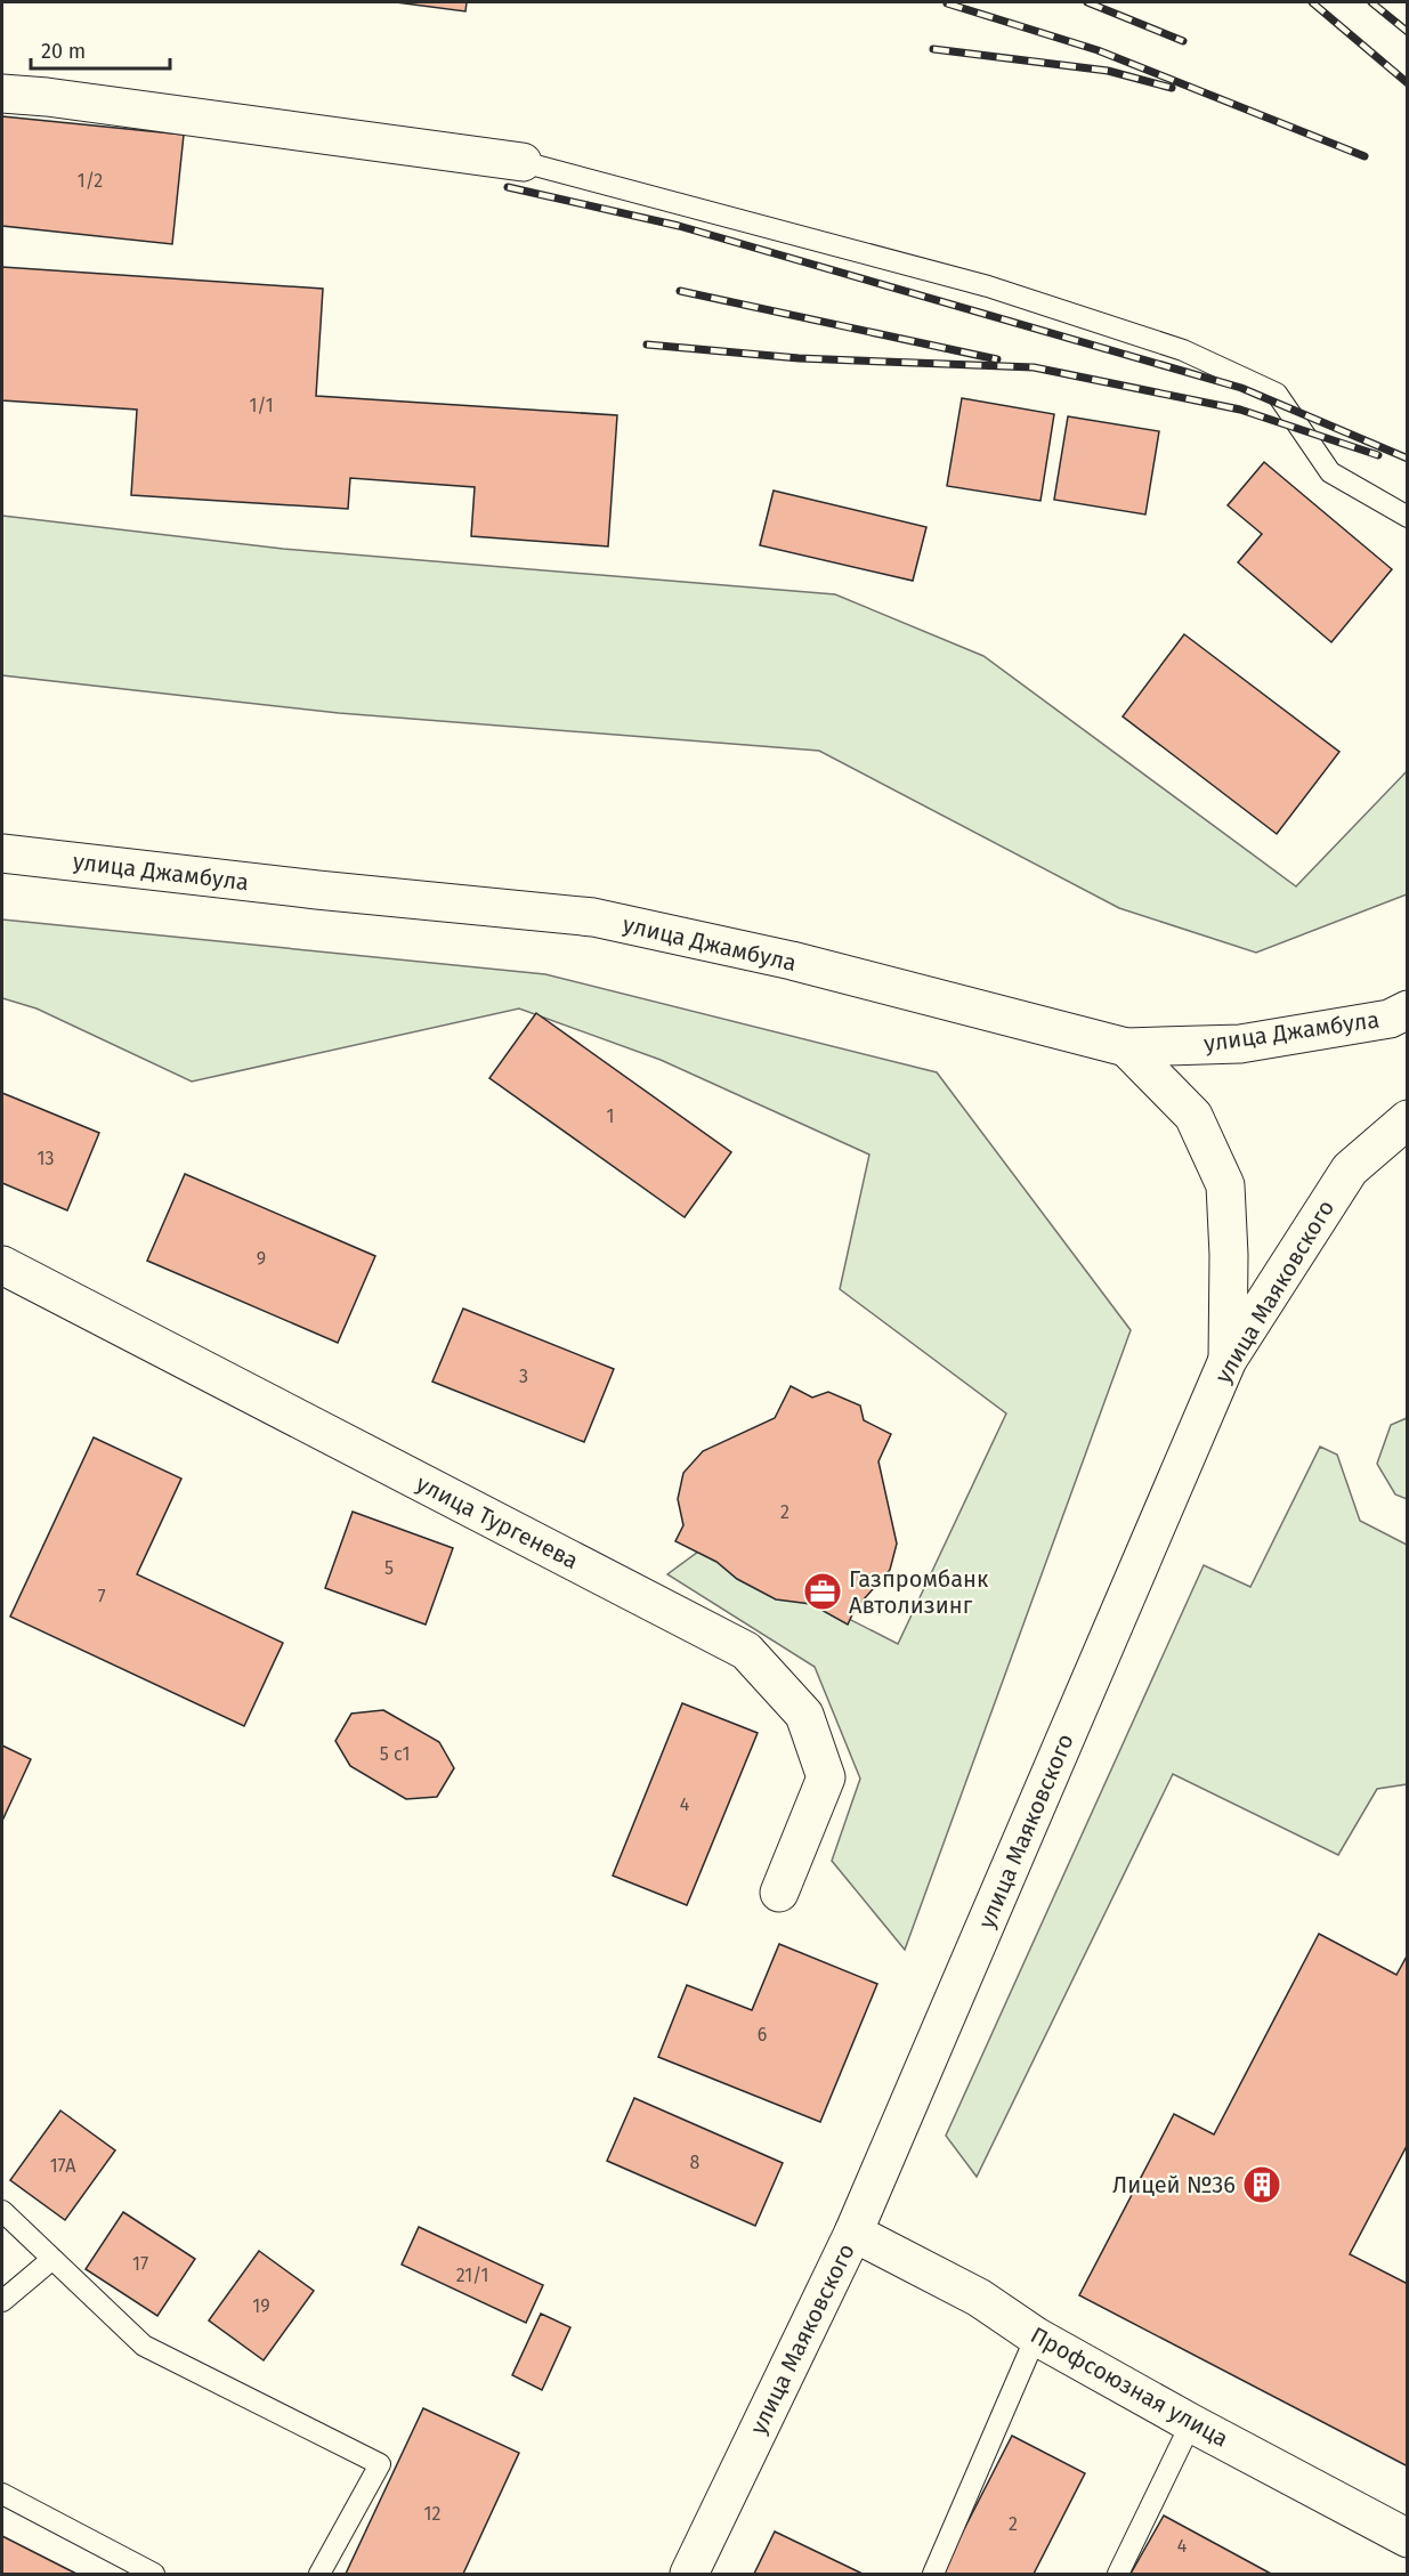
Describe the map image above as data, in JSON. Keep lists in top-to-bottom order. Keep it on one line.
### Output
{"streets":{"main road":["улица Джамбула","улица Маяковского","улица Тургенева","Профсоюзная улица"]},"crossings":[["улица Маяковского","Профсоюзная улица"]],"places":{"office":["Газпромбанк Автолизинг"],"building":["Лицей №36"]},"house_numbers":["1/2","1/1","1","13","9","3","2","5","7","5 с1","4","6","8","17А","17","21/1","19","12","2","4"],"scale_bar":"20 m"}
